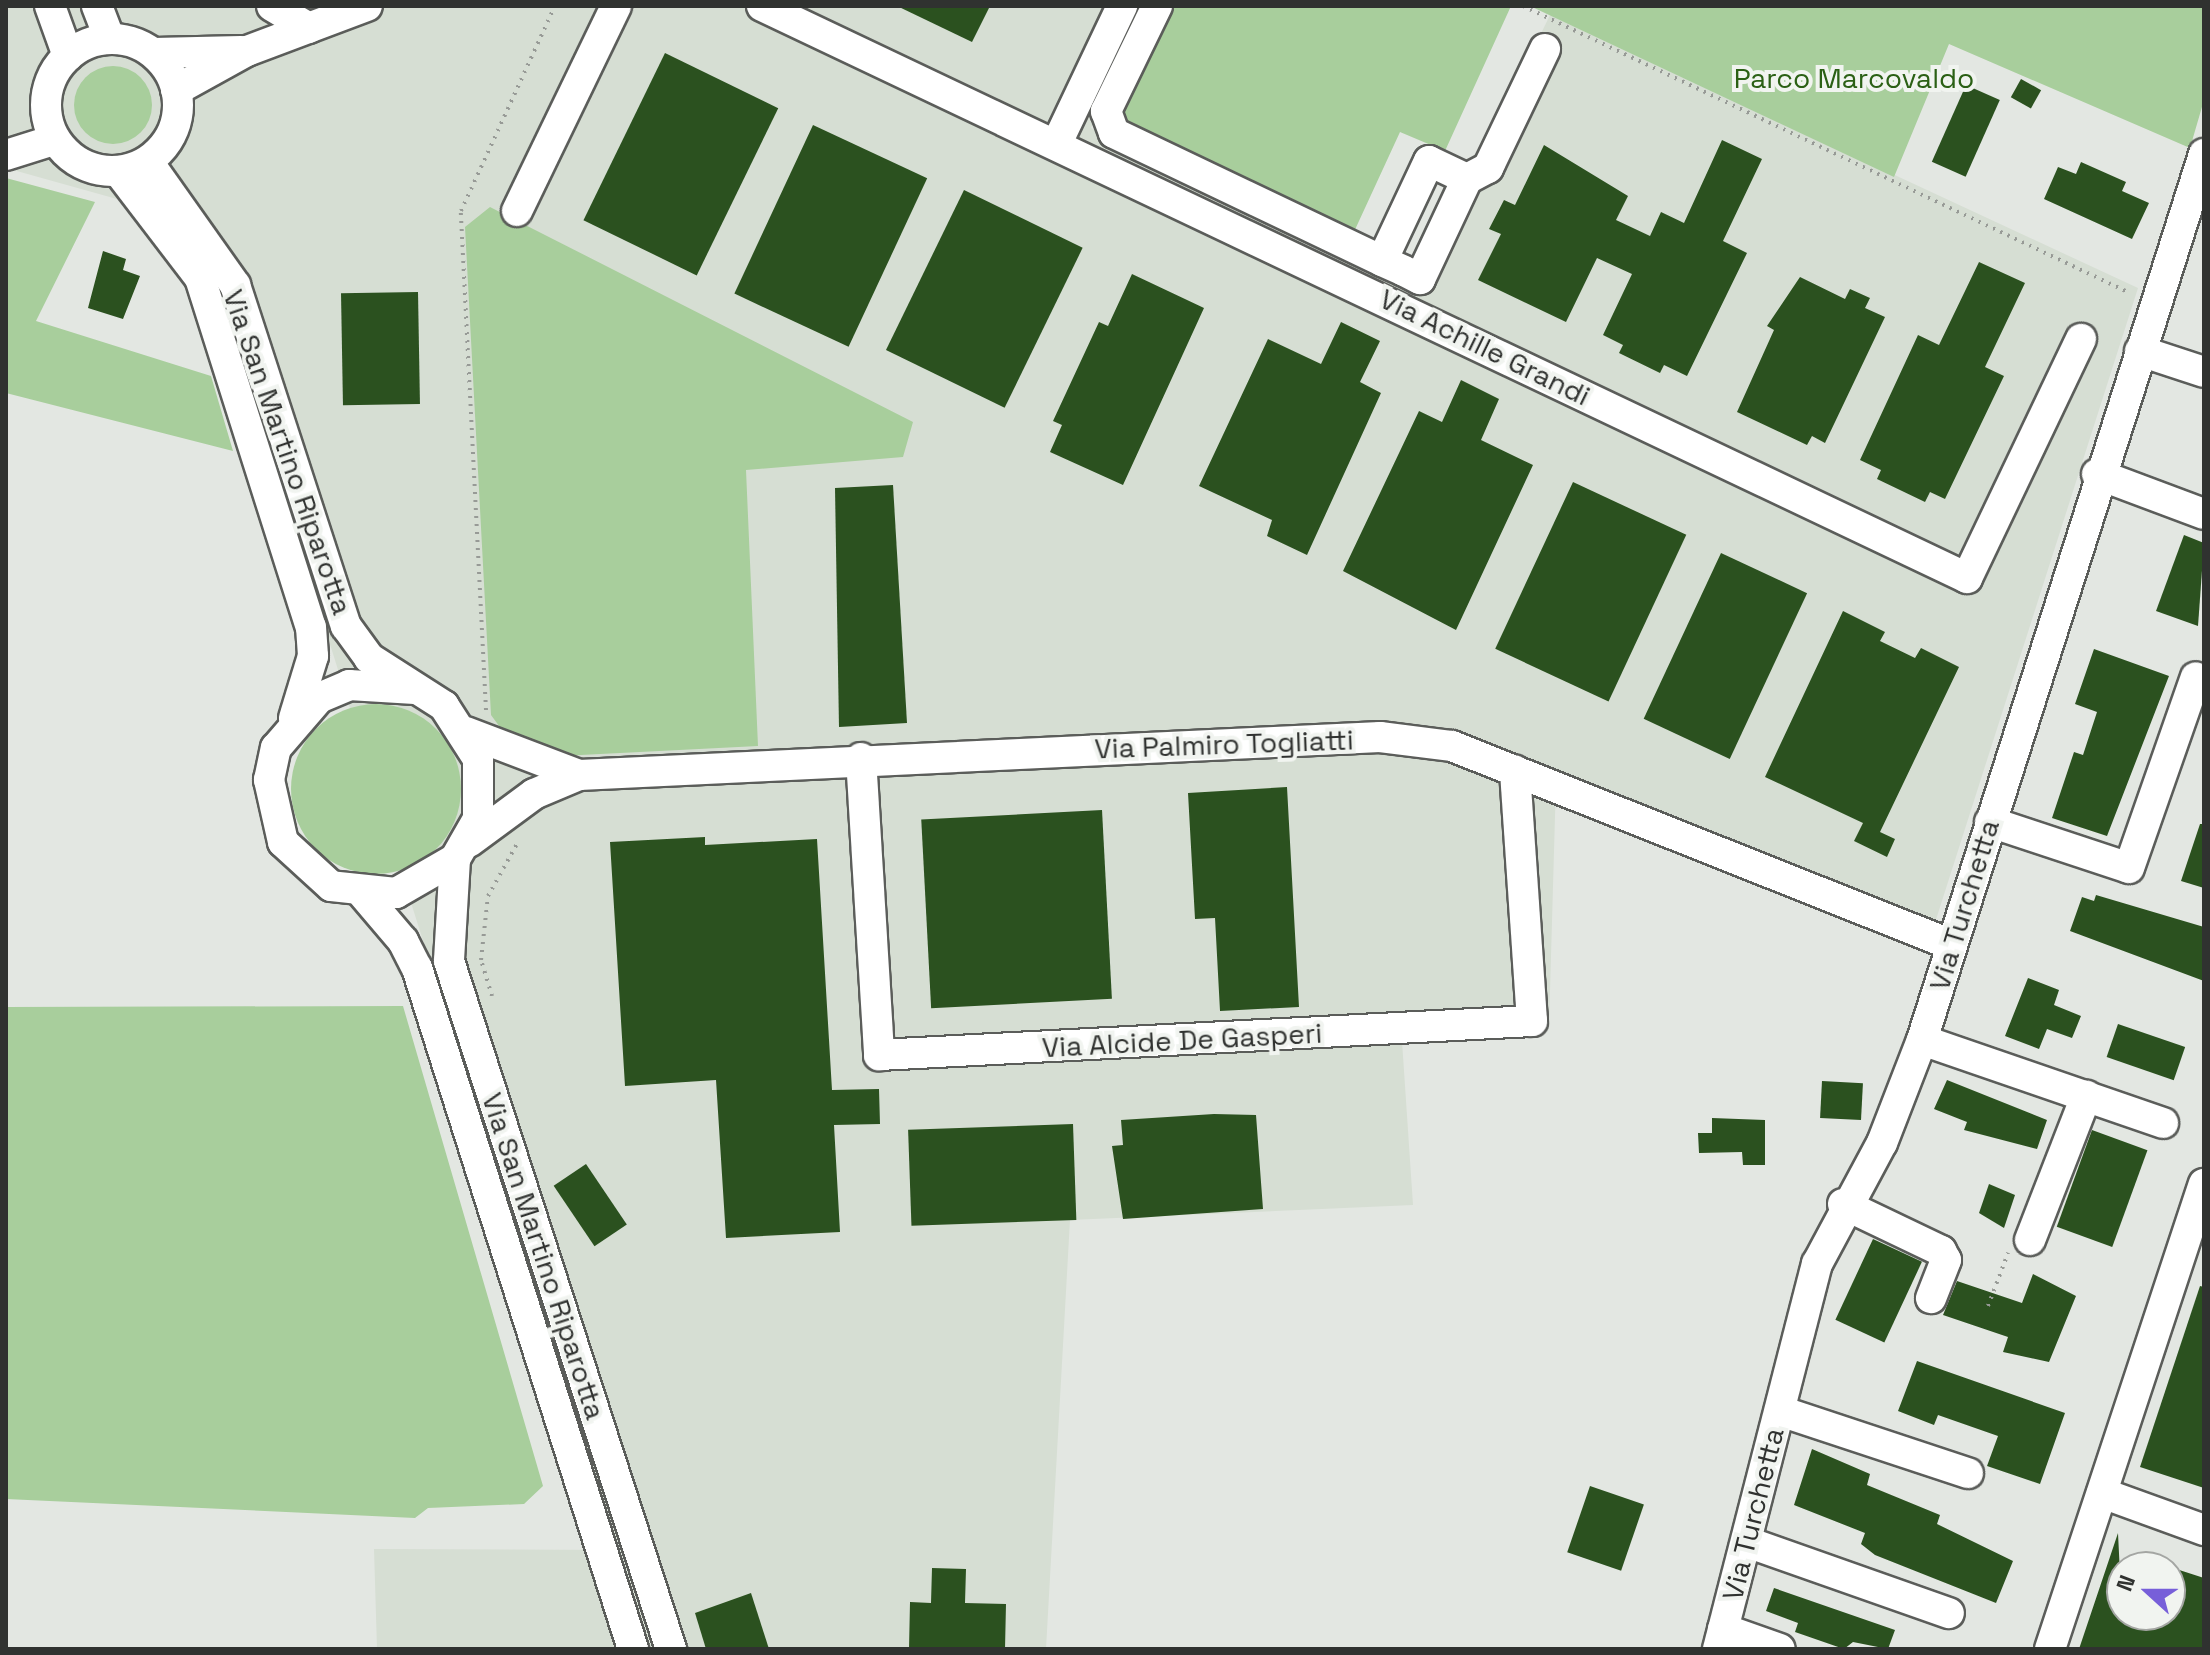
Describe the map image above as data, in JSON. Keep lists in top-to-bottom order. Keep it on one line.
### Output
{"streets":{"street":["Via Achille Grandi","Via San Martino Riparotta","Via Palmiro Togliatti","Via Turchetta","Via Alcide De Gasperi"]},"crossings":[["Via San Martino Riparotta","Via Palmiro Togliatti"],["Via Palmiro Togliatti","Via Turchetta"],["Via Palmiro Togliatti","Via Alcide De Gasperi"]],"parks":["Parco Marcovaldo"],"north":"left"}
